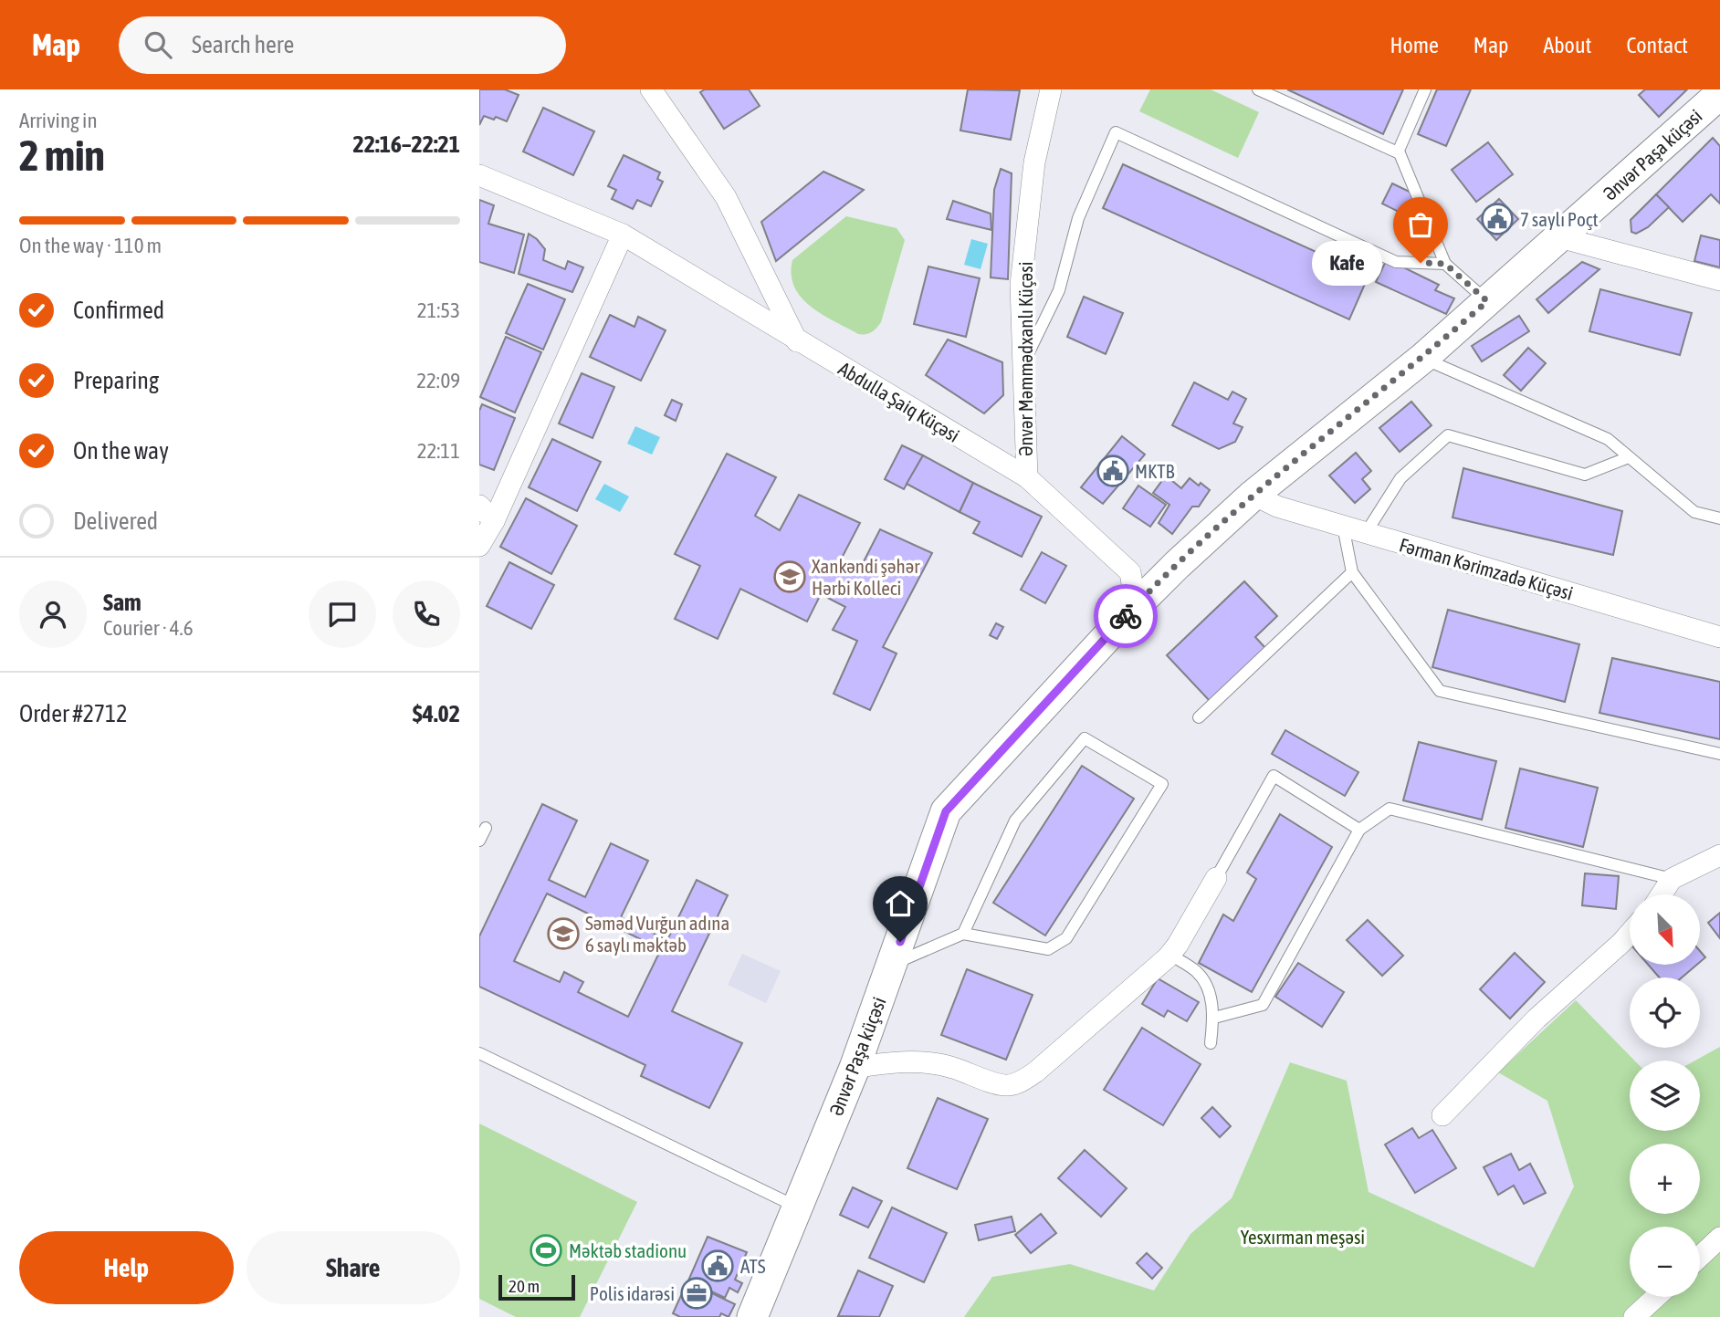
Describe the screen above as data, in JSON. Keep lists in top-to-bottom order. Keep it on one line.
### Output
{"streets":{"street":["Ənvər Paşa küçəsi","Ənvər Məmmədxanlı Küçəsi","Abdulla Şaiq Küçəsi","Fərman Kərimzadə Küçəsi"]},"crossings":[["Ənvər Paşa küçəsi","Abdulla Şaiq Küçəsi"],["Ənvər Paşa küçəsi","Fərman Kərimzadə Küçəsi"],["Ənvər Məmmədxanlı Küçəsi","Abdulla Şaiq Küçəsi"]],"parks":["Yesxırman meşəsi"],"places":{"public building":["7 saylı Poçt","MKTB","ATS"],"other":["Kafe"],"school or university":["Xankəndi şəhər Hərbi Kolleci","Səməd Vurğun adına 6 saylı məktəb"],"sports":["Məktəb stadionu"],"office":["Polis idarəsi"]},"scale_bar":"20 m","north":"bottom right","page":{"header":"Map","search":"Search here","nav":["Home","Map","About","Contact"],"heading":["2 min","Arriving in","22:16–22:21"],"panel":["Sam","Courier · 4.6","Order #2712","$4.02"],"bar":"On the way · 110 m","bubble":"Kafe","list":[["Confirmed","21:53"],["Preparing","22:09"],["On the way","22:11"],"Delivered"],"map_buttons":["+","−"],"buttons":["Help","Share"],"scale":"20 m"}}
